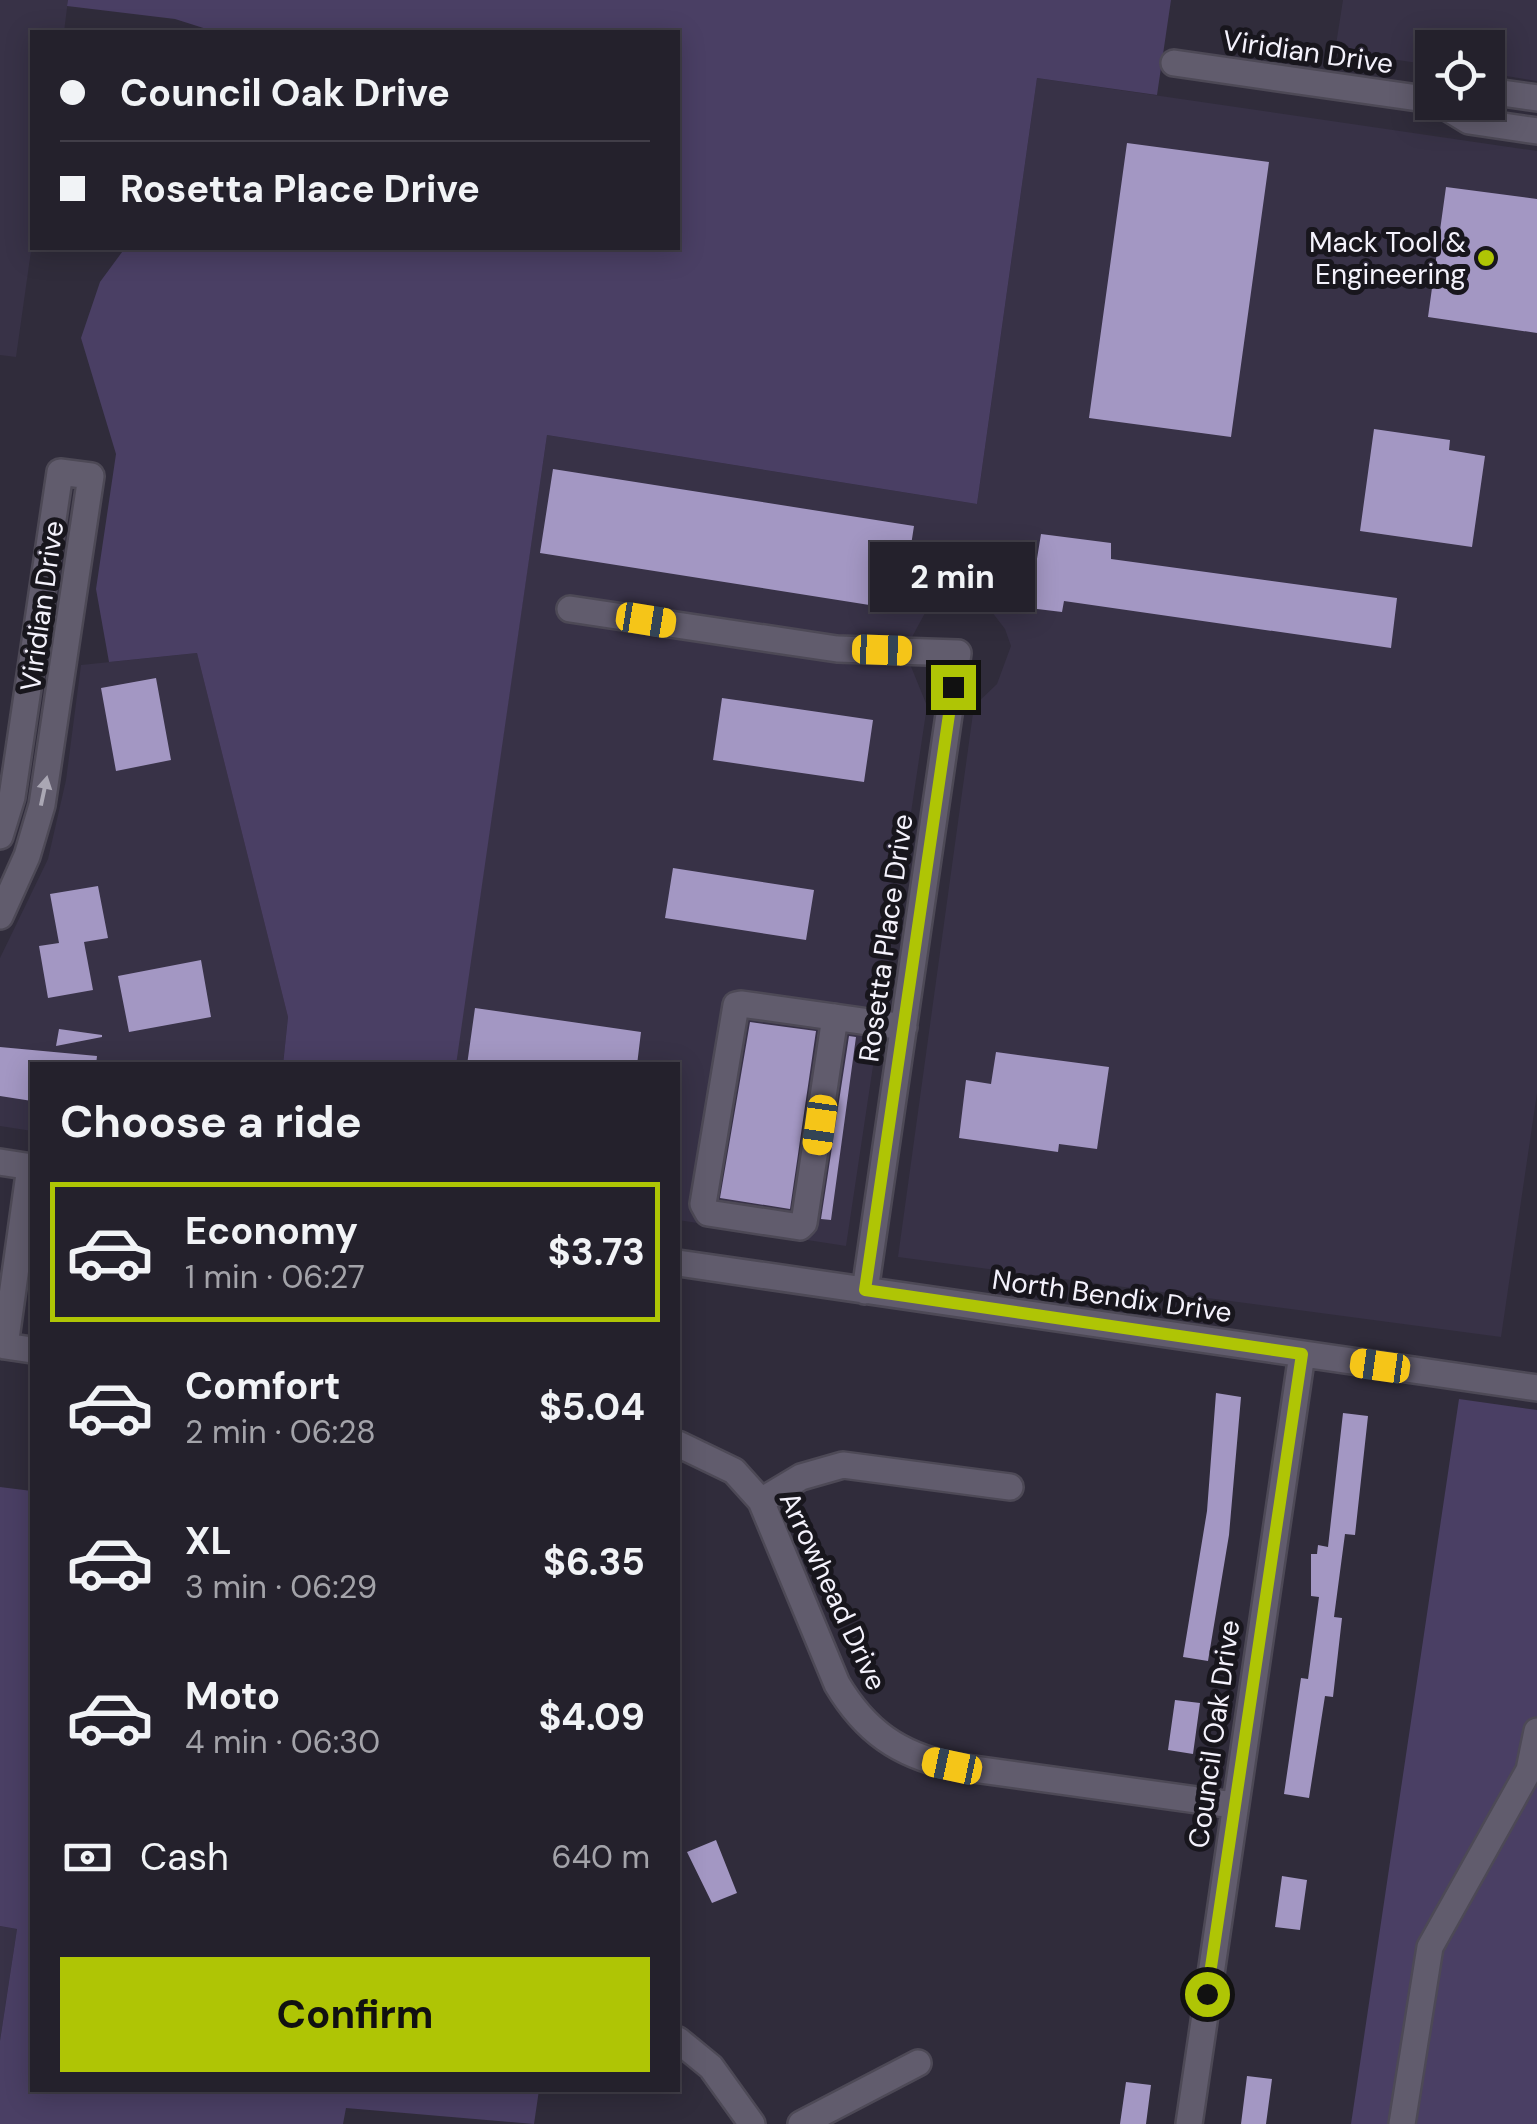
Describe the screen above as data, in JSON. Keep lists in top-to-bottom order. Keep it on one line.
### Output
{"streets":{"street":["Viridian Drive","Rosetta Place Drive","North Bendix Drive","Arrowhead Drive","Council Oak Drive"]},"crossings":[["Rosetta Place Drive","North Bendix Drive"],["North Bendix Drive","Council Oak Drive"],["Arrowhead Drive","Council Oak Drive"]],"places":["Mack Tool & Engineering"],"page":{"banner":["Council Oak Drive","Rosetta Place Drive"],"bubble":"2 min","heading":"Choose a ride","list":[{"name":"Economy","note":"1 min · 06:27","value":"$3.73"},{"name":"Comfort","note":"2 min · 06:28","value":"$5.04"},{"name":"XL","note":"3 min · 06:29","value":"$6.35"},{"name":"Moto","note":"4 min · 06:30","value":"$4.09"}],"pay":["Cash","640 m"],"buttons":"Confirm"}}
